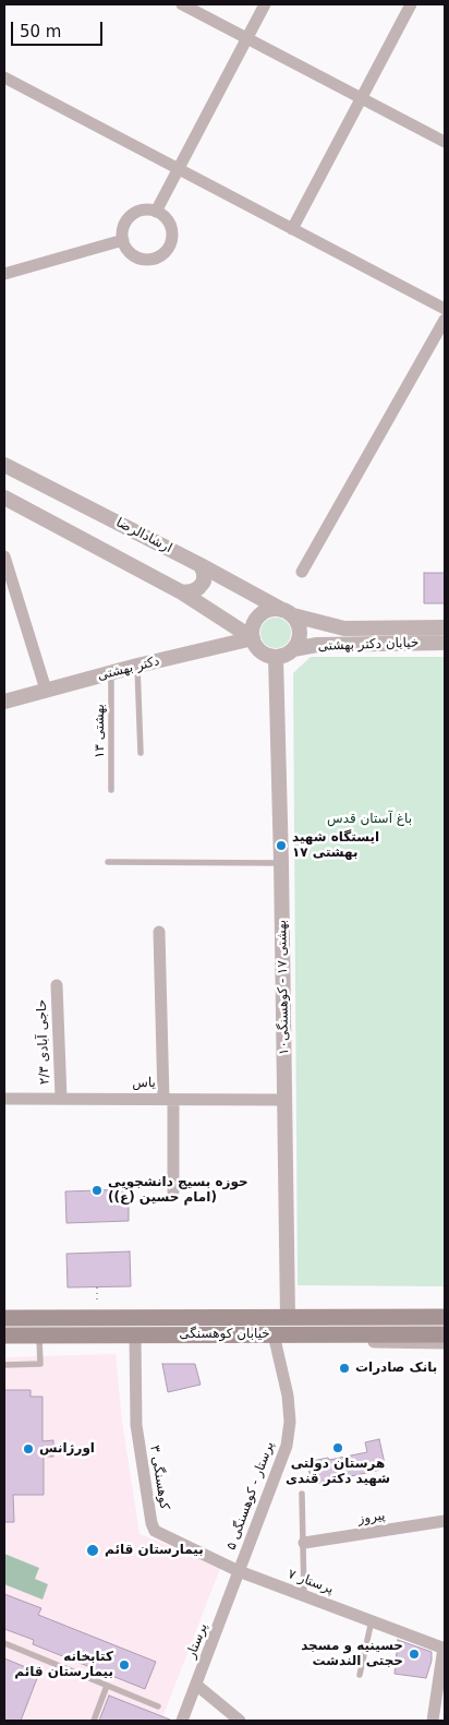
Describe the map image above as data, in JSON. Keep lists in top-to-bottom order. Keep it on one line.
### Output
{"streets":{"main road":["خیابان کوهسنگی"],"street":["ارشادالرضا","خیابان دکتر بهشتی","دکتر بهشتی","بهشتی ۱۷ - کوهسنگی۱۰","حاجی آبادی ۲/۳","یاس","کوهسنگی ۳","پرستار - کوهسنگی ۵","پیروز","پرستار ۷","پرستار"],"lane":["بهشتی ۱۳"]},"crossings":[["ارشادالرضا","خیابان دکتر بهشتی"],["ارشادالرضا","دکتر بهشتی"],["ارشادالرضا","بهشتی ۱۷ - کوهسنگی۱۰"],["خیابان دکتر بهشتی","دکتر بهشتی"],["خیابان دکتر بهشتی","بهشتی ۱۷ - کوهسنگی۱۰"],["دکتر بهشتی","بهشتی ۱۳"],["دکتر بهشتی","بهشتی ۱۷ - کوهسنگی۱۰"],["بهشتی ۱۷ - کوهسنگی۱۰","یاس"],["بهشتی ۱۷ - کوهسنگی۱۰","خیابان کوهسنگی"],["حاجی آبادی ۲/۳","یاس"],["خیابان کوهسنگی","کوهسنگی ۳"],["خیابان کوهسنگی","پرستار - کوهسنگی ۵"],["کوهسنگی ۳","پرستار - کوهسنگی ۵"],["کوهسنگی ۳","پرستار ۷"],["کوهسنگی ۳","پرستار"],["پرستار - کوهسنگی ۵","پرستار ۷"],["پرستار - کوهسنگی ۵","پرستار"],["پرستار ۷","پرستار"]],"parks":["باغ آستان قدس"],"places":["ایستگاه شهید بهشتی ۱۷","حوزه بسیج دانشجویی (امام حسین (ع))","بانک صادرات","هرستان دولتی شهید دکتر قندی","اورژانس","بیمارستان قائم","حسینیه و مسجد حجتی الندشت","کتابخانه بیمارستان قائم"],"scale_bar":"50 m"}
